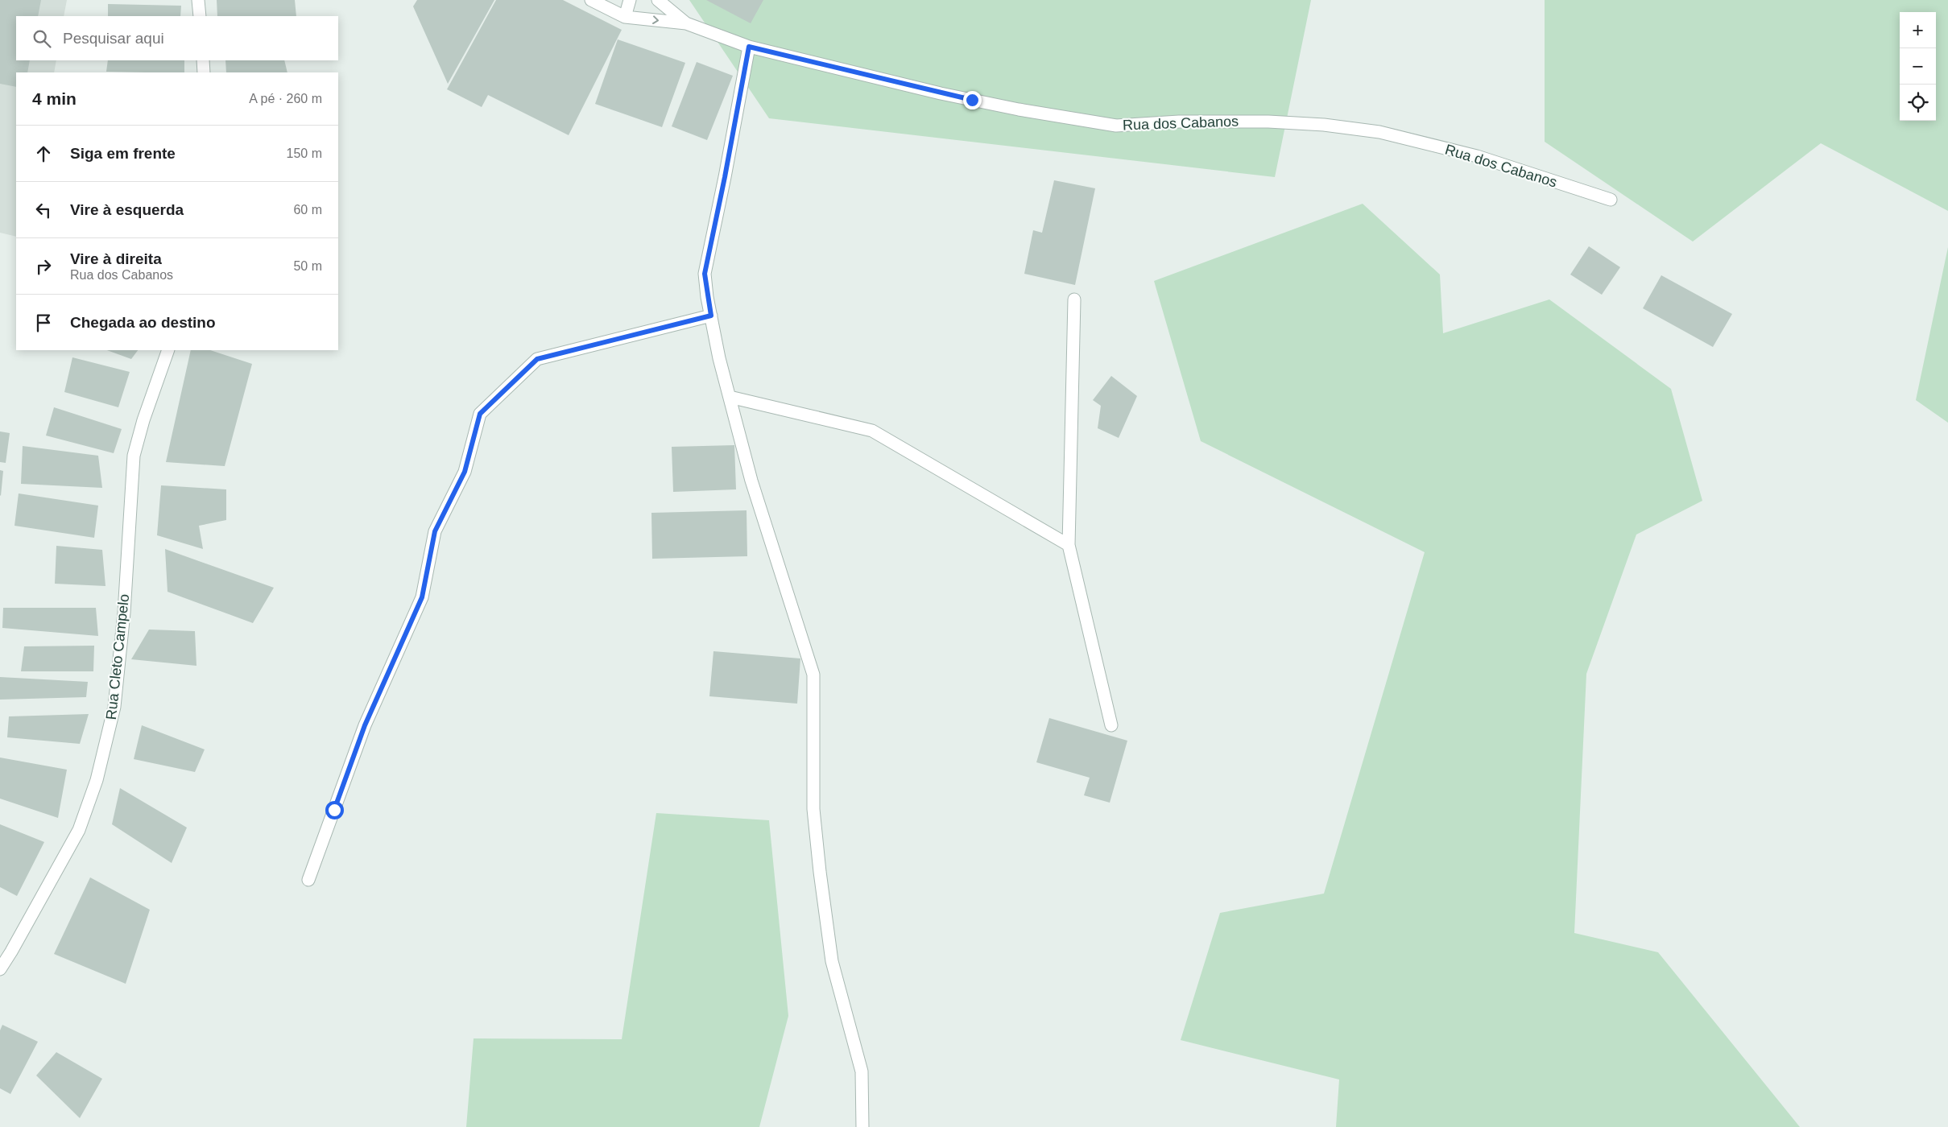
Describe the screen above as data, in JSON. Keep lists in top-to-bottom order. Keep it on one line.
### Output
{"streets":{"street":["Rua dos Cabanos","Rua Cleto Campelo"]},"page":{"map_buttons":["+","−"],"search":"Pesquisar aqui","heading":["4 min","A pé · 260 m"],"list":[["Siga em frente","150 m"],["Vire à esquerda","60 m"],["Vire à direita","Rua dos Cabanos","50 m"],"Chegada ao destino"]}}
